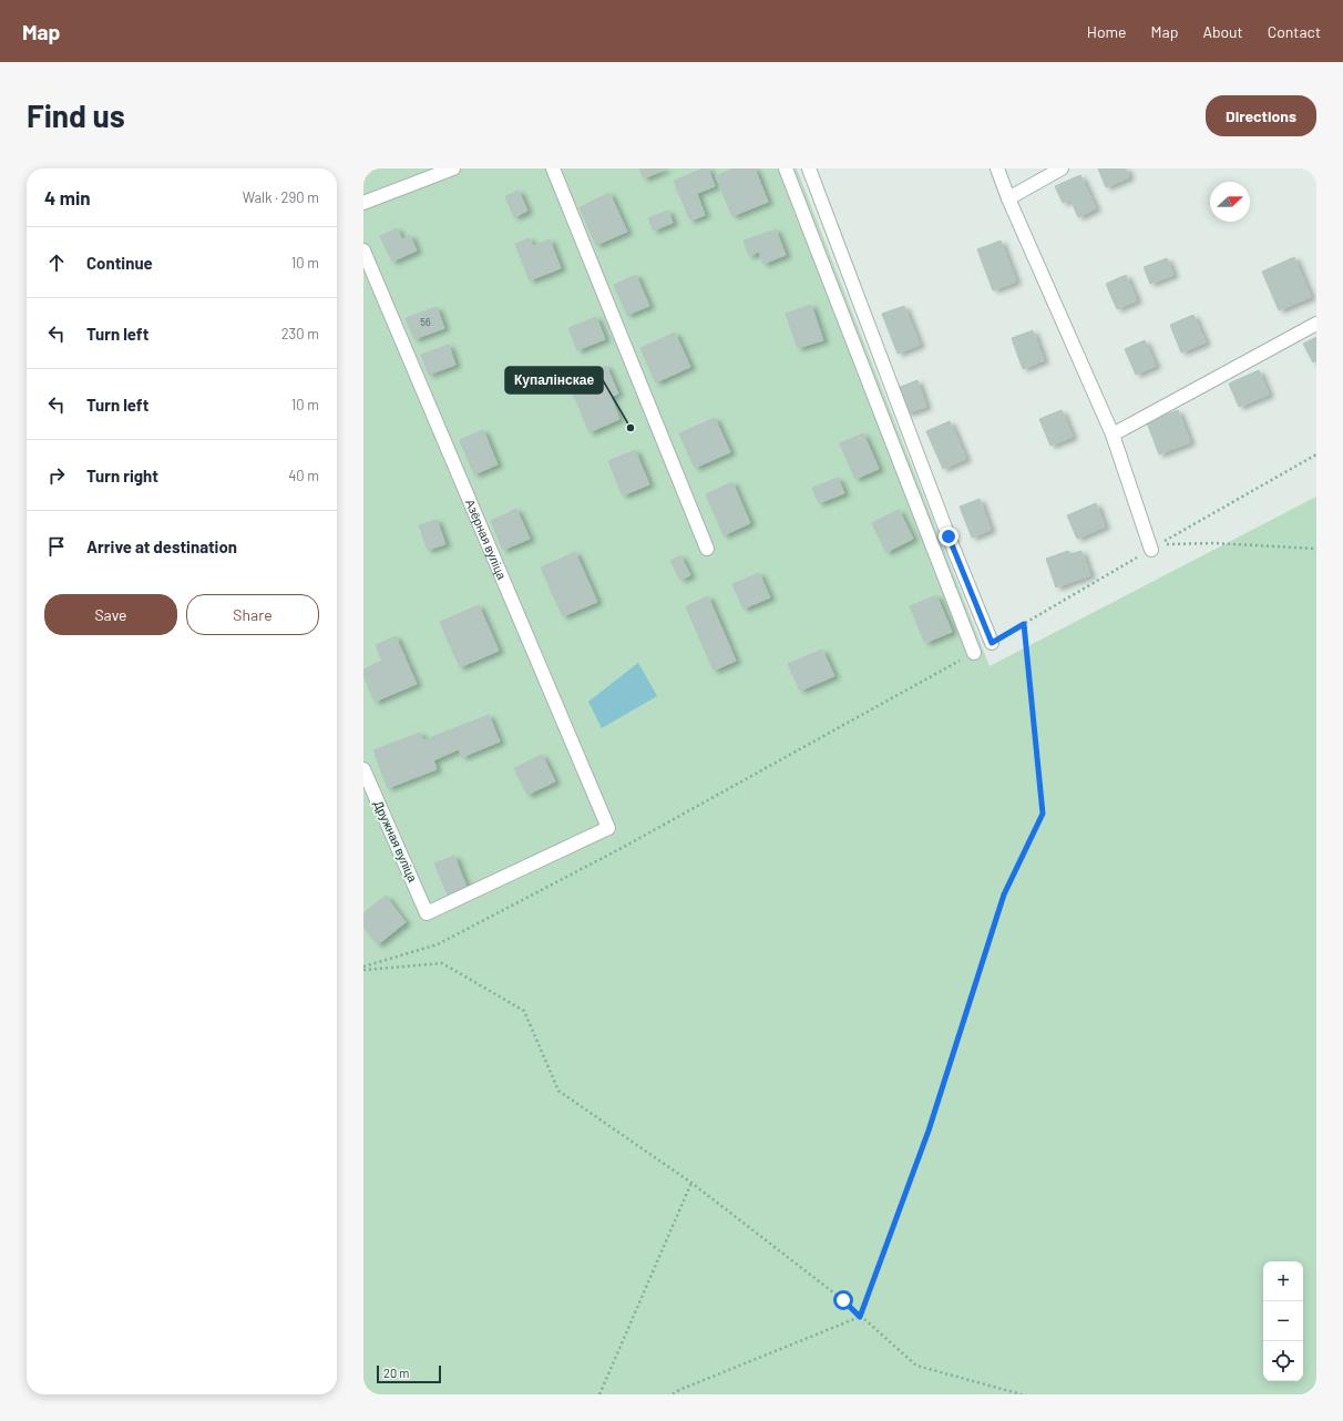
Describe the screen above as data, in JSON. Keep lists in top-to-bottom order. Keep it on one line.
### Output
{"streets":{"street":["Азёрная вуліца","Дружная вуліца"]},"crossings":[["Азёрная вуліца","Дружная вуліца"]],"places":["Купалінскае"],"house_numbers":["56"],"scale_bar":"20 m","north":"right","page":{"header":"Map","nav":["Home","Map","About","Contact"],"buttons":["Directions",["Save","Share"]],"title":"Find us","heading":["4 min","Walk · 290 m"],"list":[["Continue","10 m"],["Turn left","230 m"],["Turn left","10 m"],["Turn right","40 m"],"Arrive at destination"],"map_buttons":["+","−"],"scale":"20 m"}}
